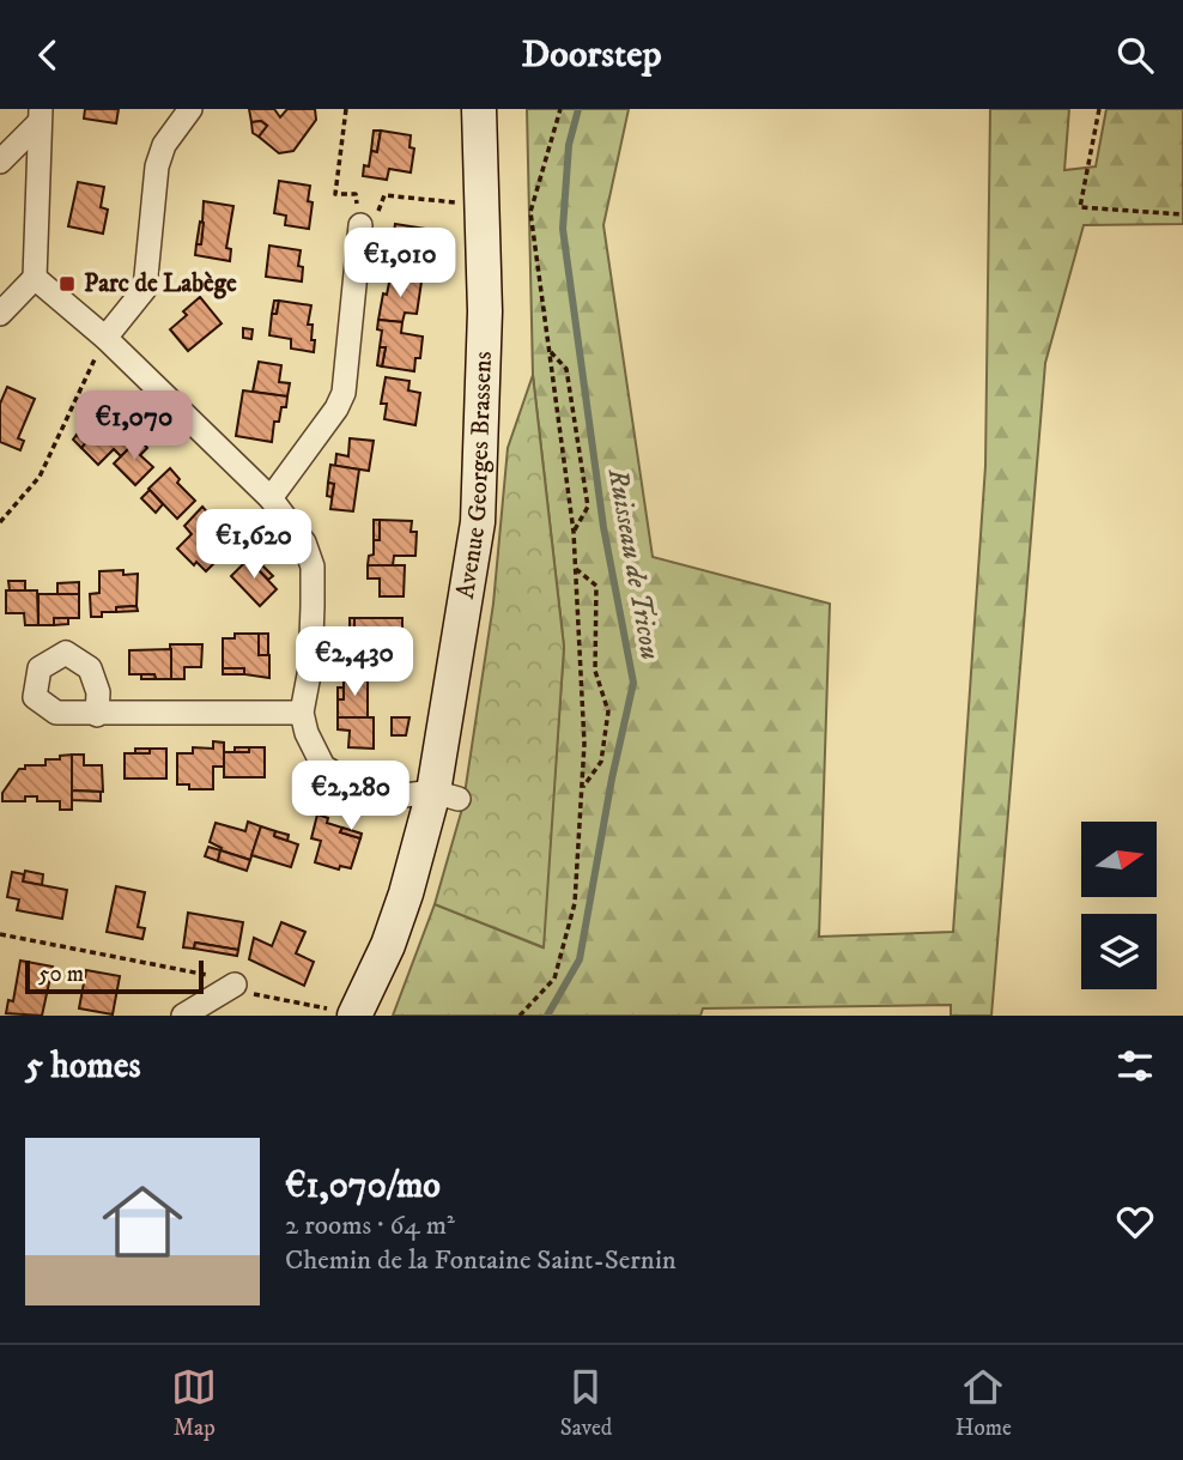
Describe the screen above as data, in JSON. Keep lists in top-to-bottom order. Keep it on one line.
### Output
{"streets":{"street":["Avenue Georges Brassens"]},"water":["Ruisseau de Tricou"],"places":{"transit":["Parc de Labège"]},"scale_bar":"50 m","north":"right","page":{"header":"Doorstep","price":["€1,010","€1,070","€1,620","€2,430","€2,280"],"scale":"50 m","heading":"5 homes","list":[{"name":"€1,070/mo","note":"2 rooms · 64 m² · Chemin de la Fontaine Saint-Sernin"}],"tabs":["Map","Saved","Home"]}}
